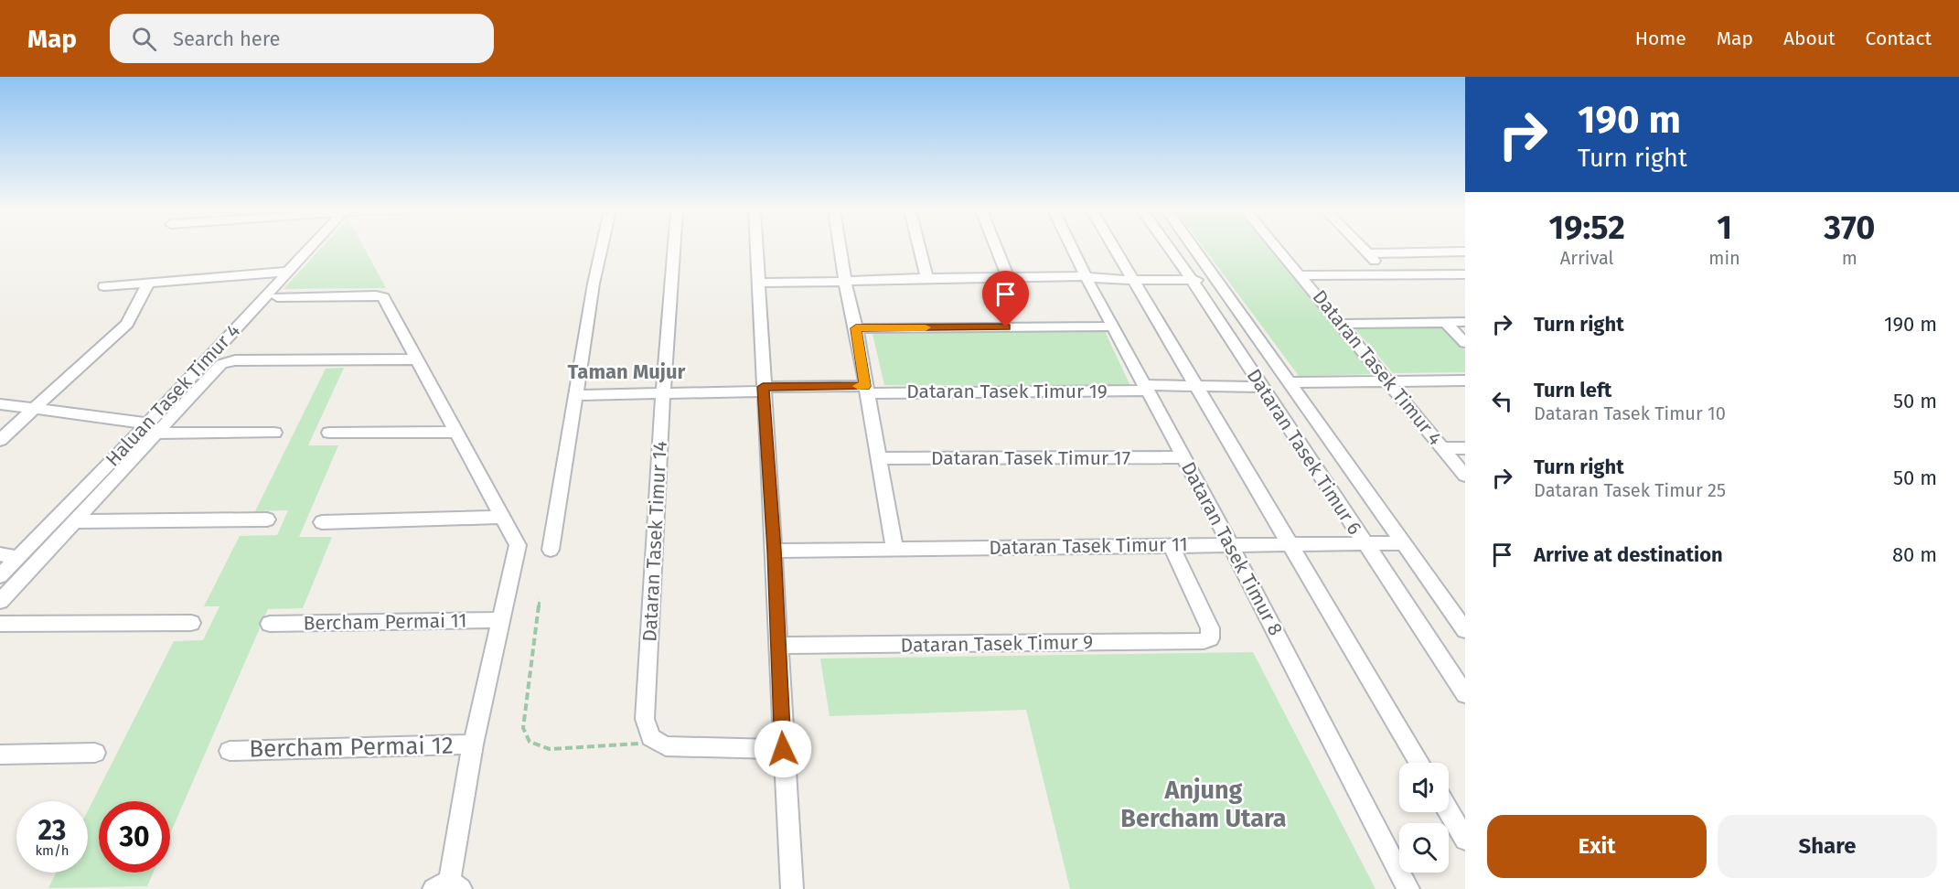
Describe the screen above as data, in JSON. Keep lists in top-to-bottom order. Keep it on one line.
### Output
{"streets":{"street":["Dataran Tasek Timur 4","Dataran Tasek Timur 19","Haluan Tasek Timur 4","Dataran Tasek Timur 6","Dataran Tasek Timur 17","Dataran Tasek Timur 14","Dataran Tasek Timur 11","Dataran Tasek Timur 8","Bercham Permai 11","Dataran Tasek Timur 9","Bercham Permai 12"]},"crossings":[["Dataran Tasek Timur 19","Dataran Tasek Timur 6"],["Dataran Tasek Timur 19","Dataran Tasek Timur 14"],["Dataran Tasek Timur 19","Dataran Tasek Timur 8"],["Dataran Tasek Timur 6","Dataran Tasek Timur 11"],["Dataran Tasek Timur 17","Dataran Tasek Timur 8"],["Dataran Tasek Timur 11","Dataran Tasek Timur 8"],["Dataran Tasek Timur 11","Dataran Tasek Timur 9"]],"districts":["Taman Mujur","Anjung Bercham Utara"],"page":{"header":"Map","search":"Search here","nav":["Home","Map","About","Contact"],"turn":["190 m","Turn right"],"eta":["19:52","Arrival","1","min","370","m"],"list":[{"name":"Turn right","value":"190 m"},{"name":"Turn left","note":"Dataran Tasek Timur 10","value":"50 m"},{"name":"Turn right","note":"Dataran Tasek Timur 25","value":"50 m"},{"name":"Arrive at destination","value":"80 m"}],"speed":"23 km/h","limit":"30","buttons":["Exit","Share"]}}
